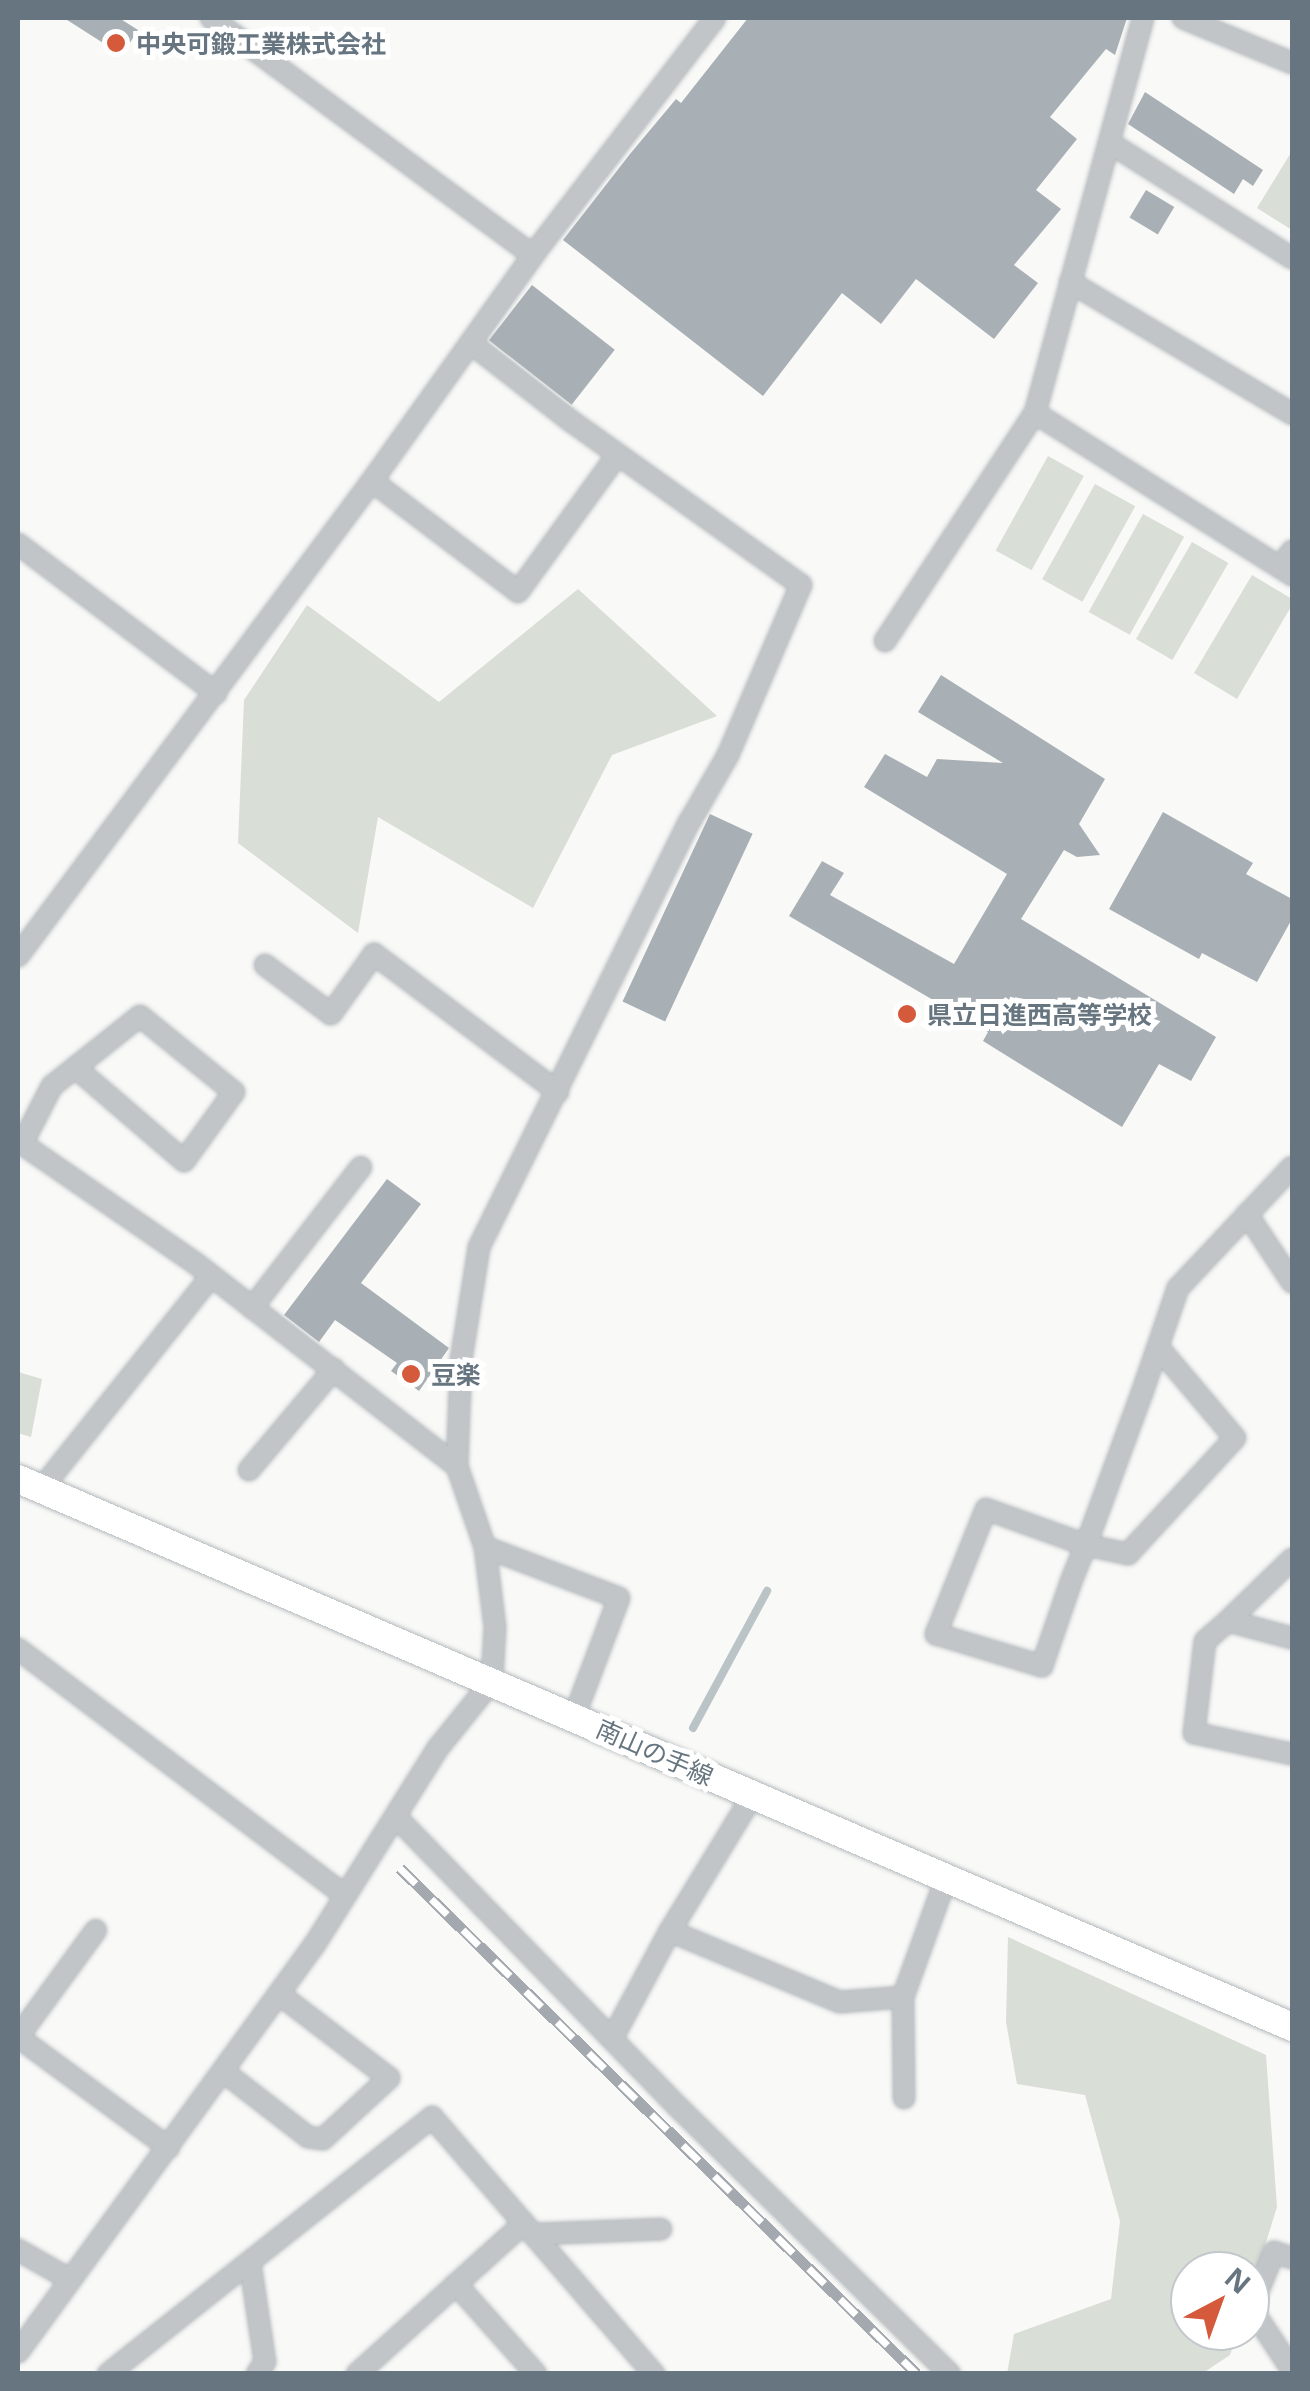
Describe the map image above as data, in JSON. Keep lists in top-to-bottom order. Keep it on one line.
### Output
{"streets":{"street":["南山の手線"]},"places":["中央可鍛工業株式会社","県立日進西高等学校","豆楽"],"north":"top right"}
